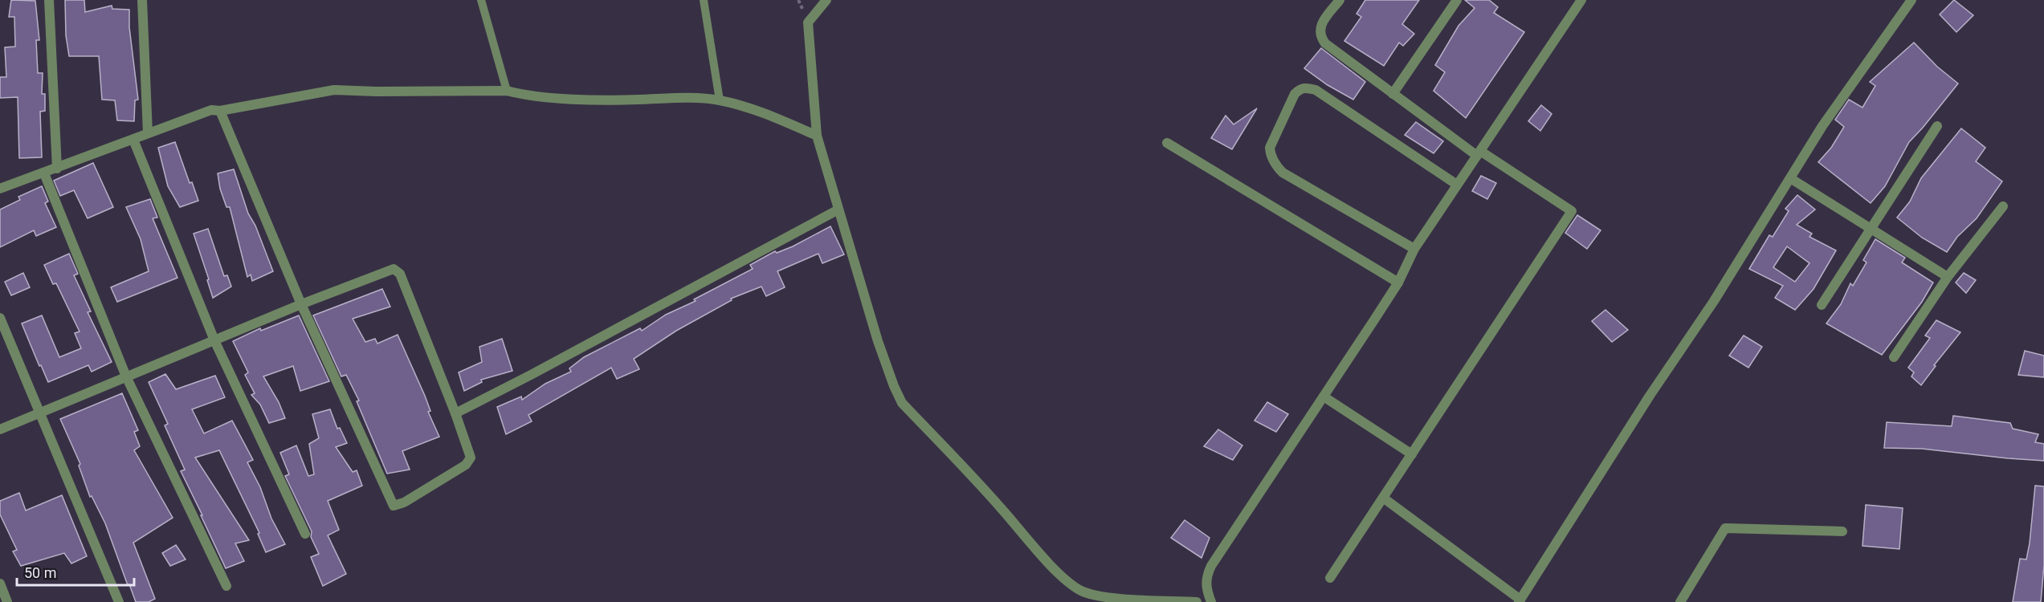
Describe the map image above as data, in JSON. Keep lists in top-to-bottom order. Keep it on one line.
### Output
{"scale_bar":"50 m"}
